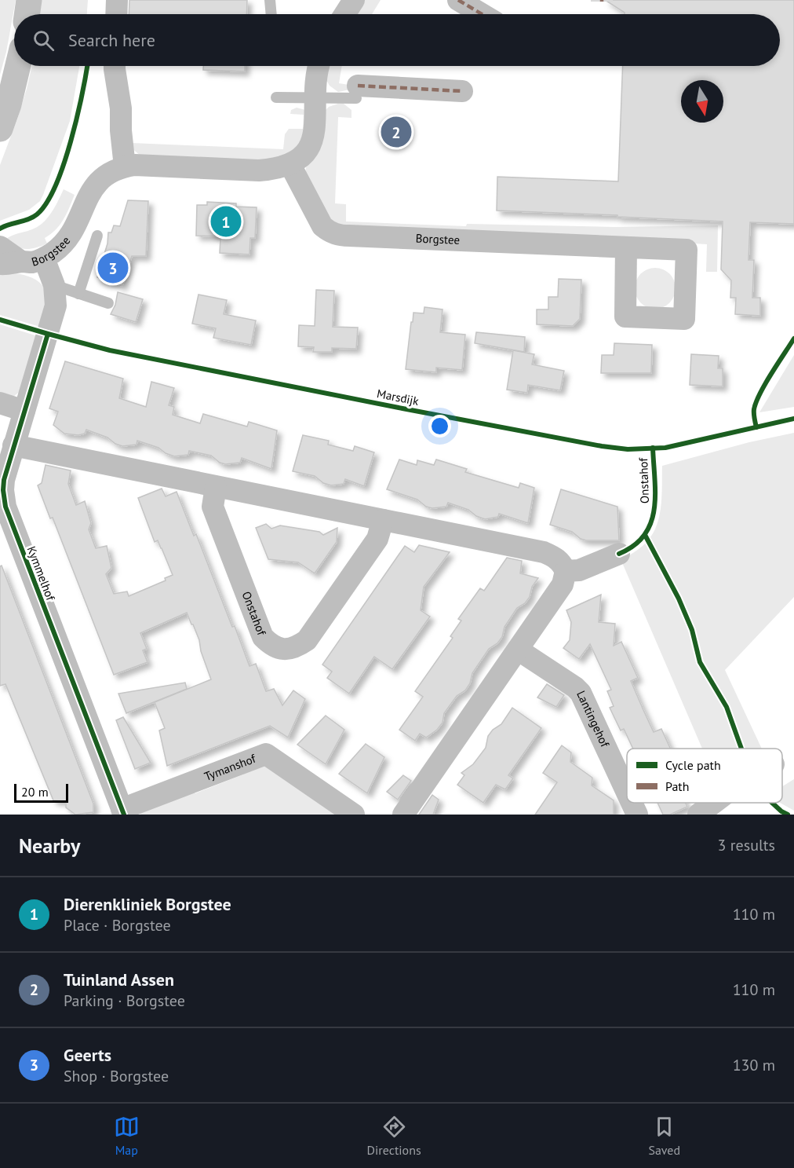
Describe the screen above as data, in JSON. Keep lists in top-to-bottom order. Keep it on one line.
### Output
{"streets":{"street":["Borgstee","Onstahof","Kymmelhof","Lantingehof","Tymanshof"],"cycle path":["Marsdijk"]},"crossings":[["Borgstee","Kymmelhof"],["Kymmelhof","Tymanshof"]],"legend":["Cycle path","Path"],"scale_bar":"20 m","north":"bottom","page":{"search":"Search here","pins":["2","1","3"],"scale":"20 m","heading":["Nearby","3 results"],"list":[{"mark":"1","name":"Dierenkliniek Borgstee","note":"Place · Borgstee","value":"110 m"},{"mark":"2","name":"Tuinland Assen","note":"Parking · Borgstee","value":"110 m"},{"mark":"3","name":"Geerts","note":"Shop · Borgstee","value":"130 m"}],"nav":["Map","Directions","Saved"]}}
